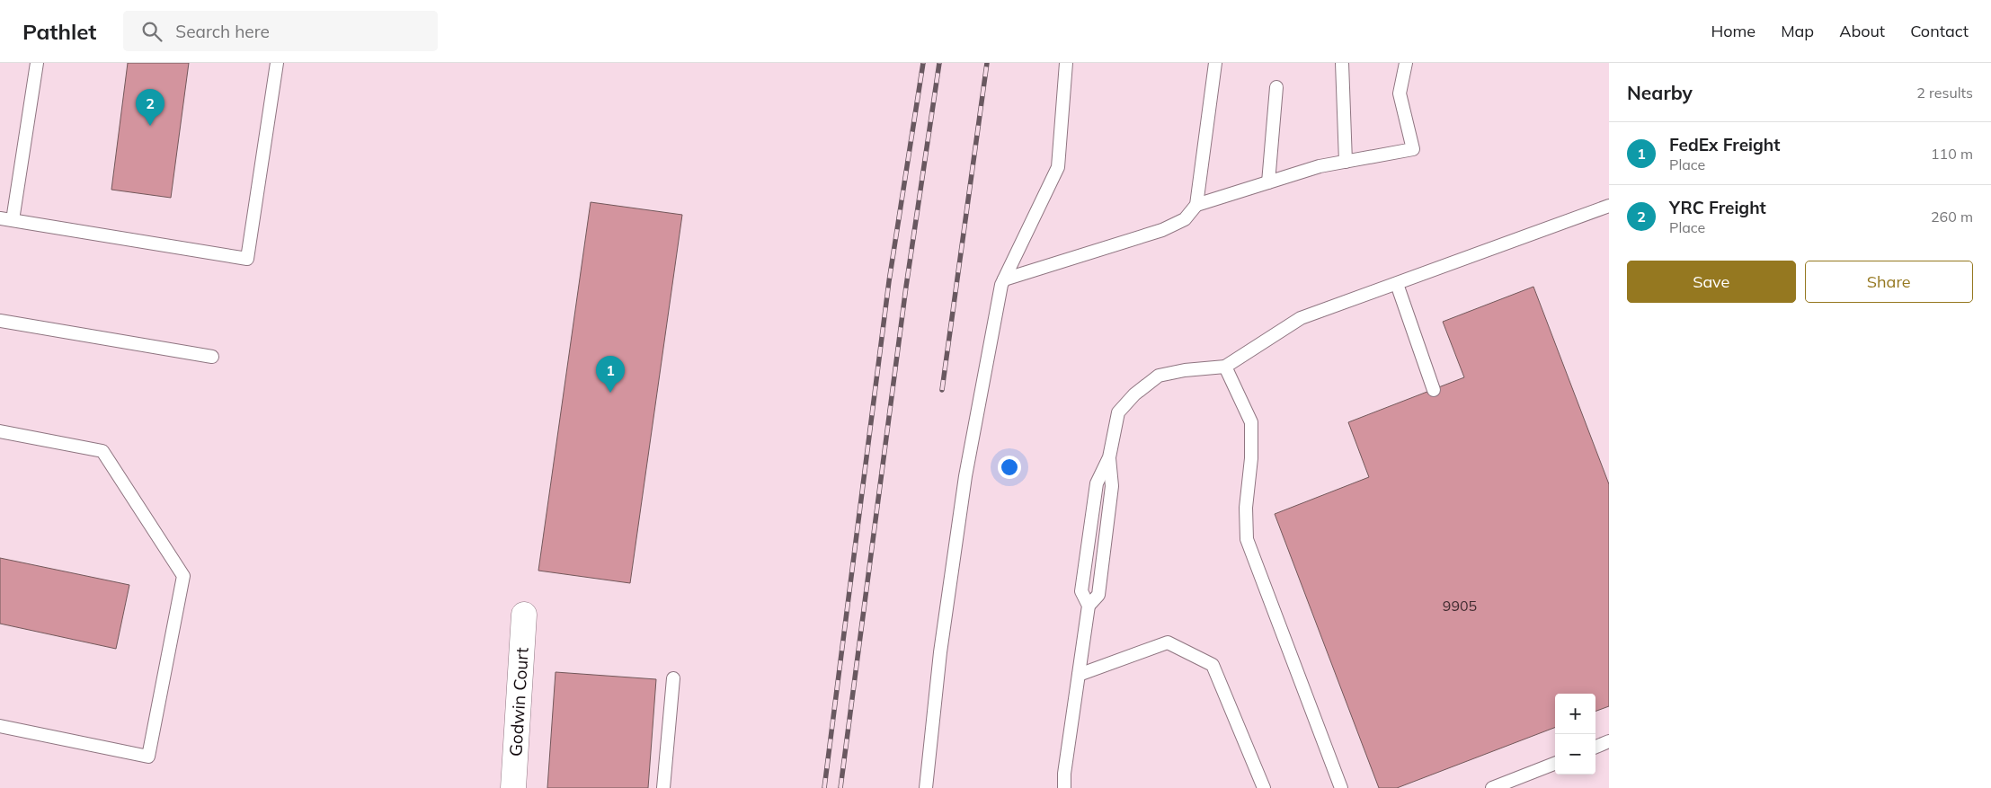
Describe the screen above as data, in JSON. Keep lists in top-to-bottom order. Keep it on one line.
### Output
{"streets":{"street":["Godwin Court"]},"house_numbers":["9905"],"page":{"header":"Pathlet","search":"Search here","nav":["Home","Map","About","Contact"],"heading":["Nearby","2 results"],"pins":["2","1"],"list":[{"mark":"1","name":"FedEx Freight","note":"Place","value":"110 m"},{"mark":"2","name":"YRC Freight","note":"Place","value":"260 m"}],"buttons":["Save","Share"],"map_buttons":["+","−"]}}
